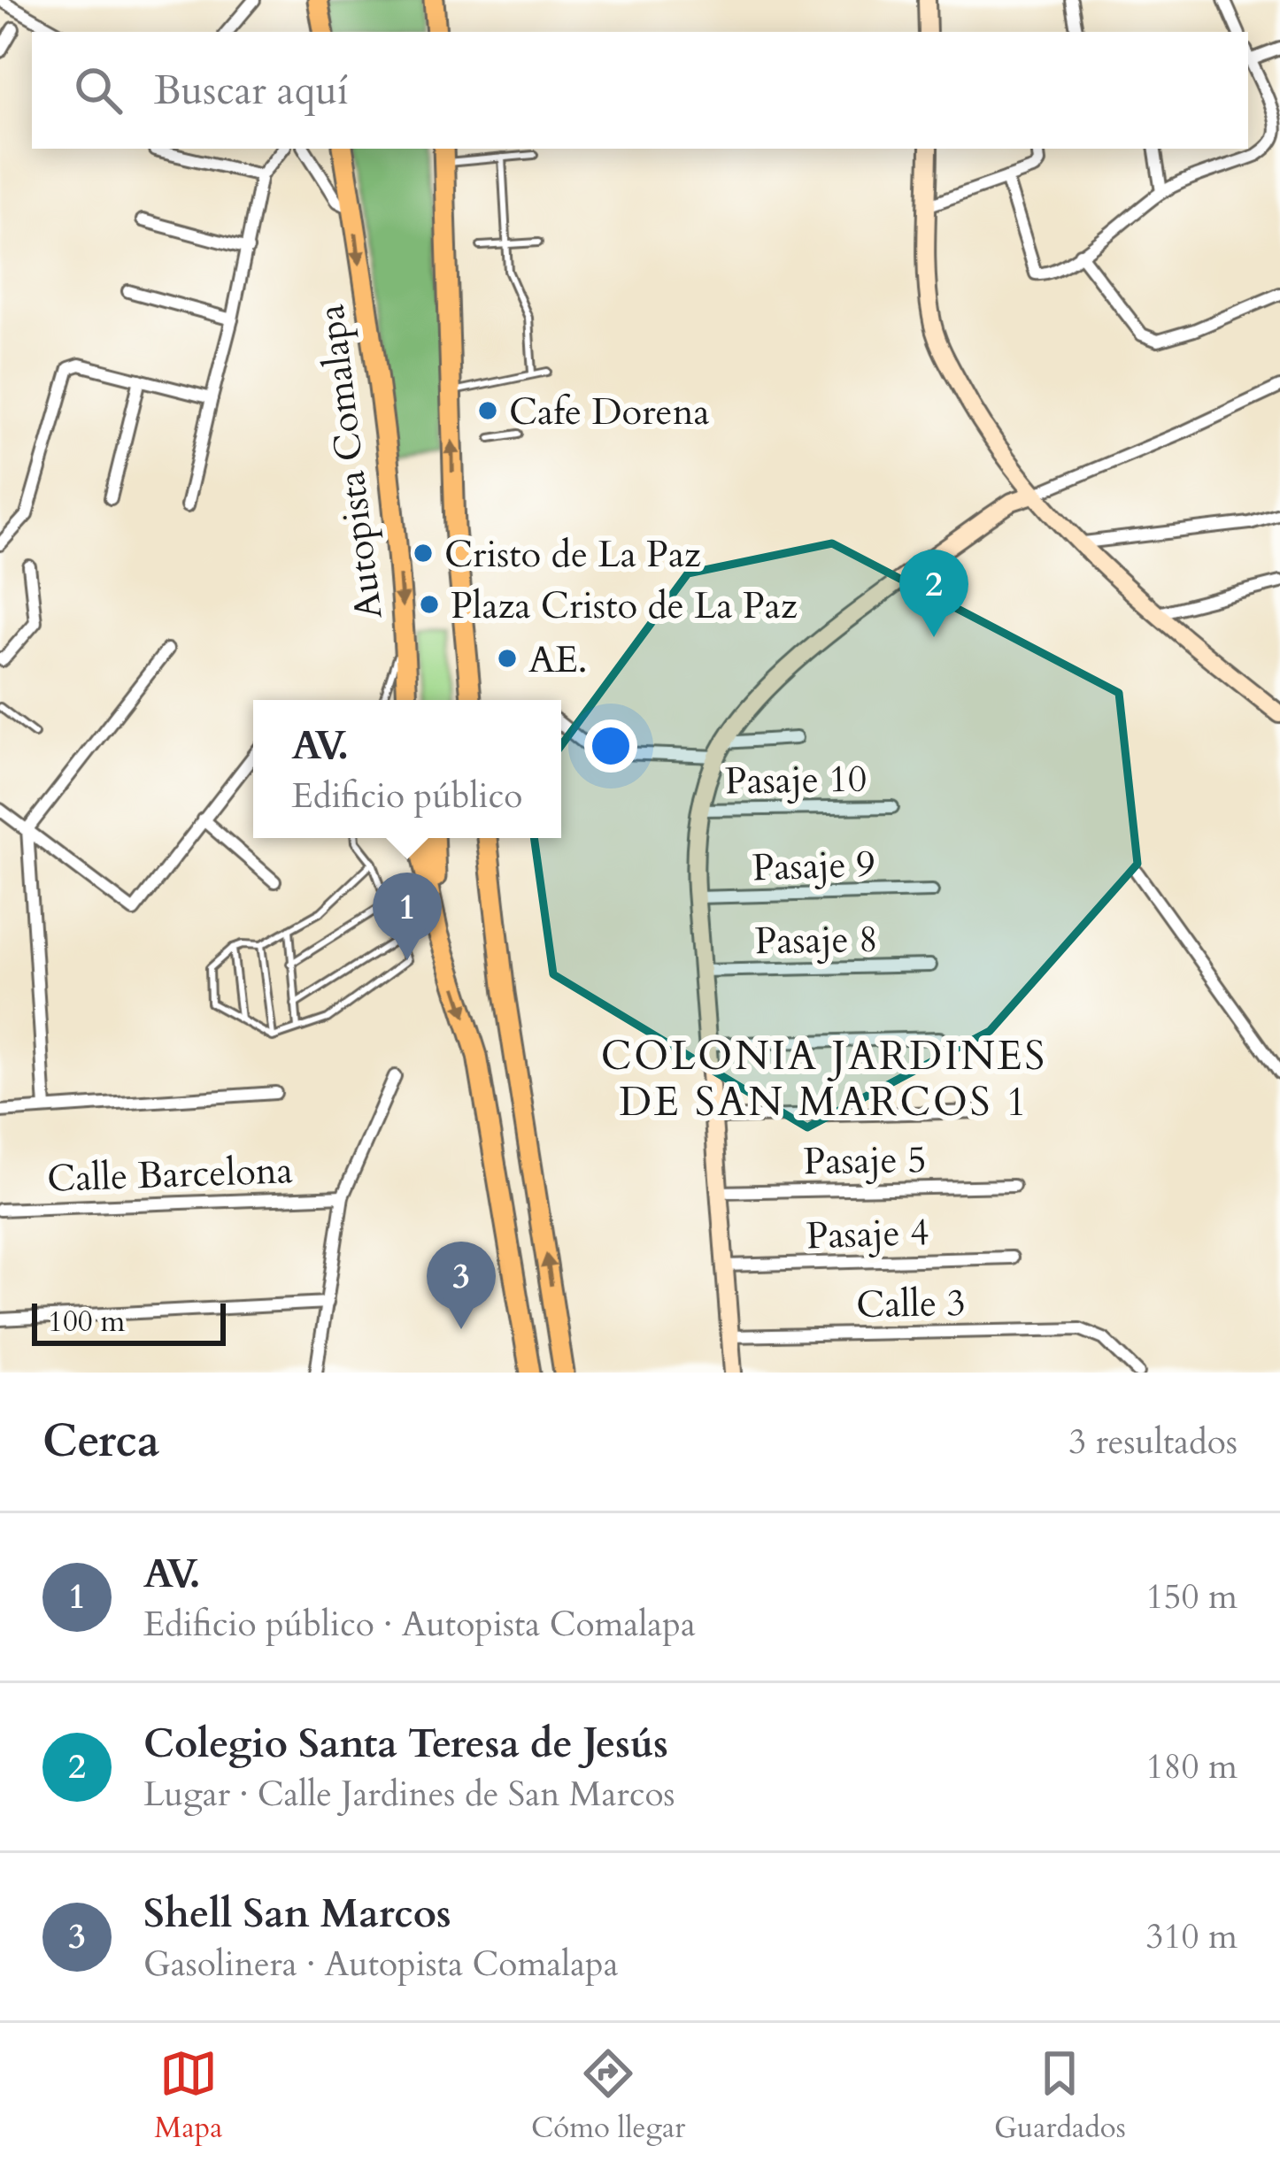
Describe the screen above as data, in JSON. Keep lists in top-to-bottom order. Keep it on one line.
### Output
{"streets":{"highway":["Autopista Comalapa"],"street":["Pasaje 10","Pasaje 9","Pasaje 8","Pasaje 5","Calle Barcelona","Pasaje 4","Calle 3"]},"districts":["COLONIA JARDINES DE SAN MARCOS 1"],"places":["Cafe Dorena","Cristo de La Paz","Plaza Cristo de La Paz","AE."],"scale_bar":"100 m","page":{"search":"Buscar aquí","pins":["2","1","3"],"popup":["AV.","Edificio público"],"scale":"100 m","heading":["Cerca","3 resultados"],"list":[{"mark":"1","name":"AV.","note":"Edificio público · Autopista Comalapa","value":"150 m"},{"mark":"2","name":"Colegio Santa Teresa de Jesús","note":"Lugar · Calle Jardines de San Marcos","value":"180 m"},{"mark":"3","name":"Shell San Marcos","note":"Gasolinera · Autopista Comalapa","value":"310 m"}],"nav":["Mapa","Cómo llegar","Guardados"]}}
